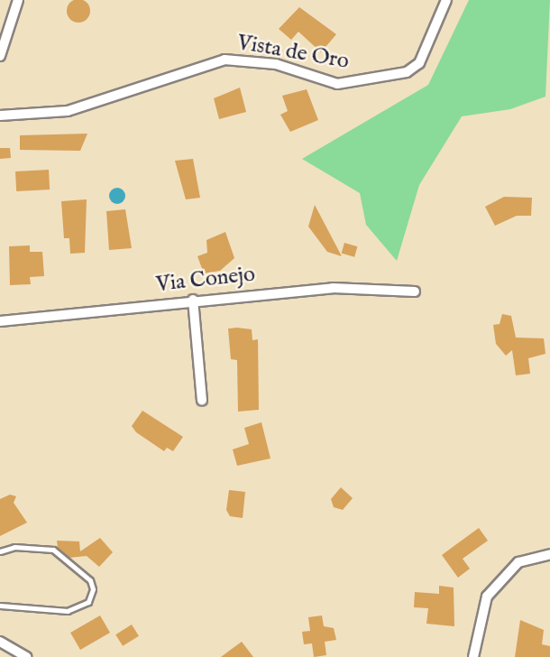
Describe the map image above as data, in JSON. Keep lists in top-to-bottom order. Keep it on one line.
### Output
{"streets":{"street":["Vista de Oro","Via Conejo"]}}
